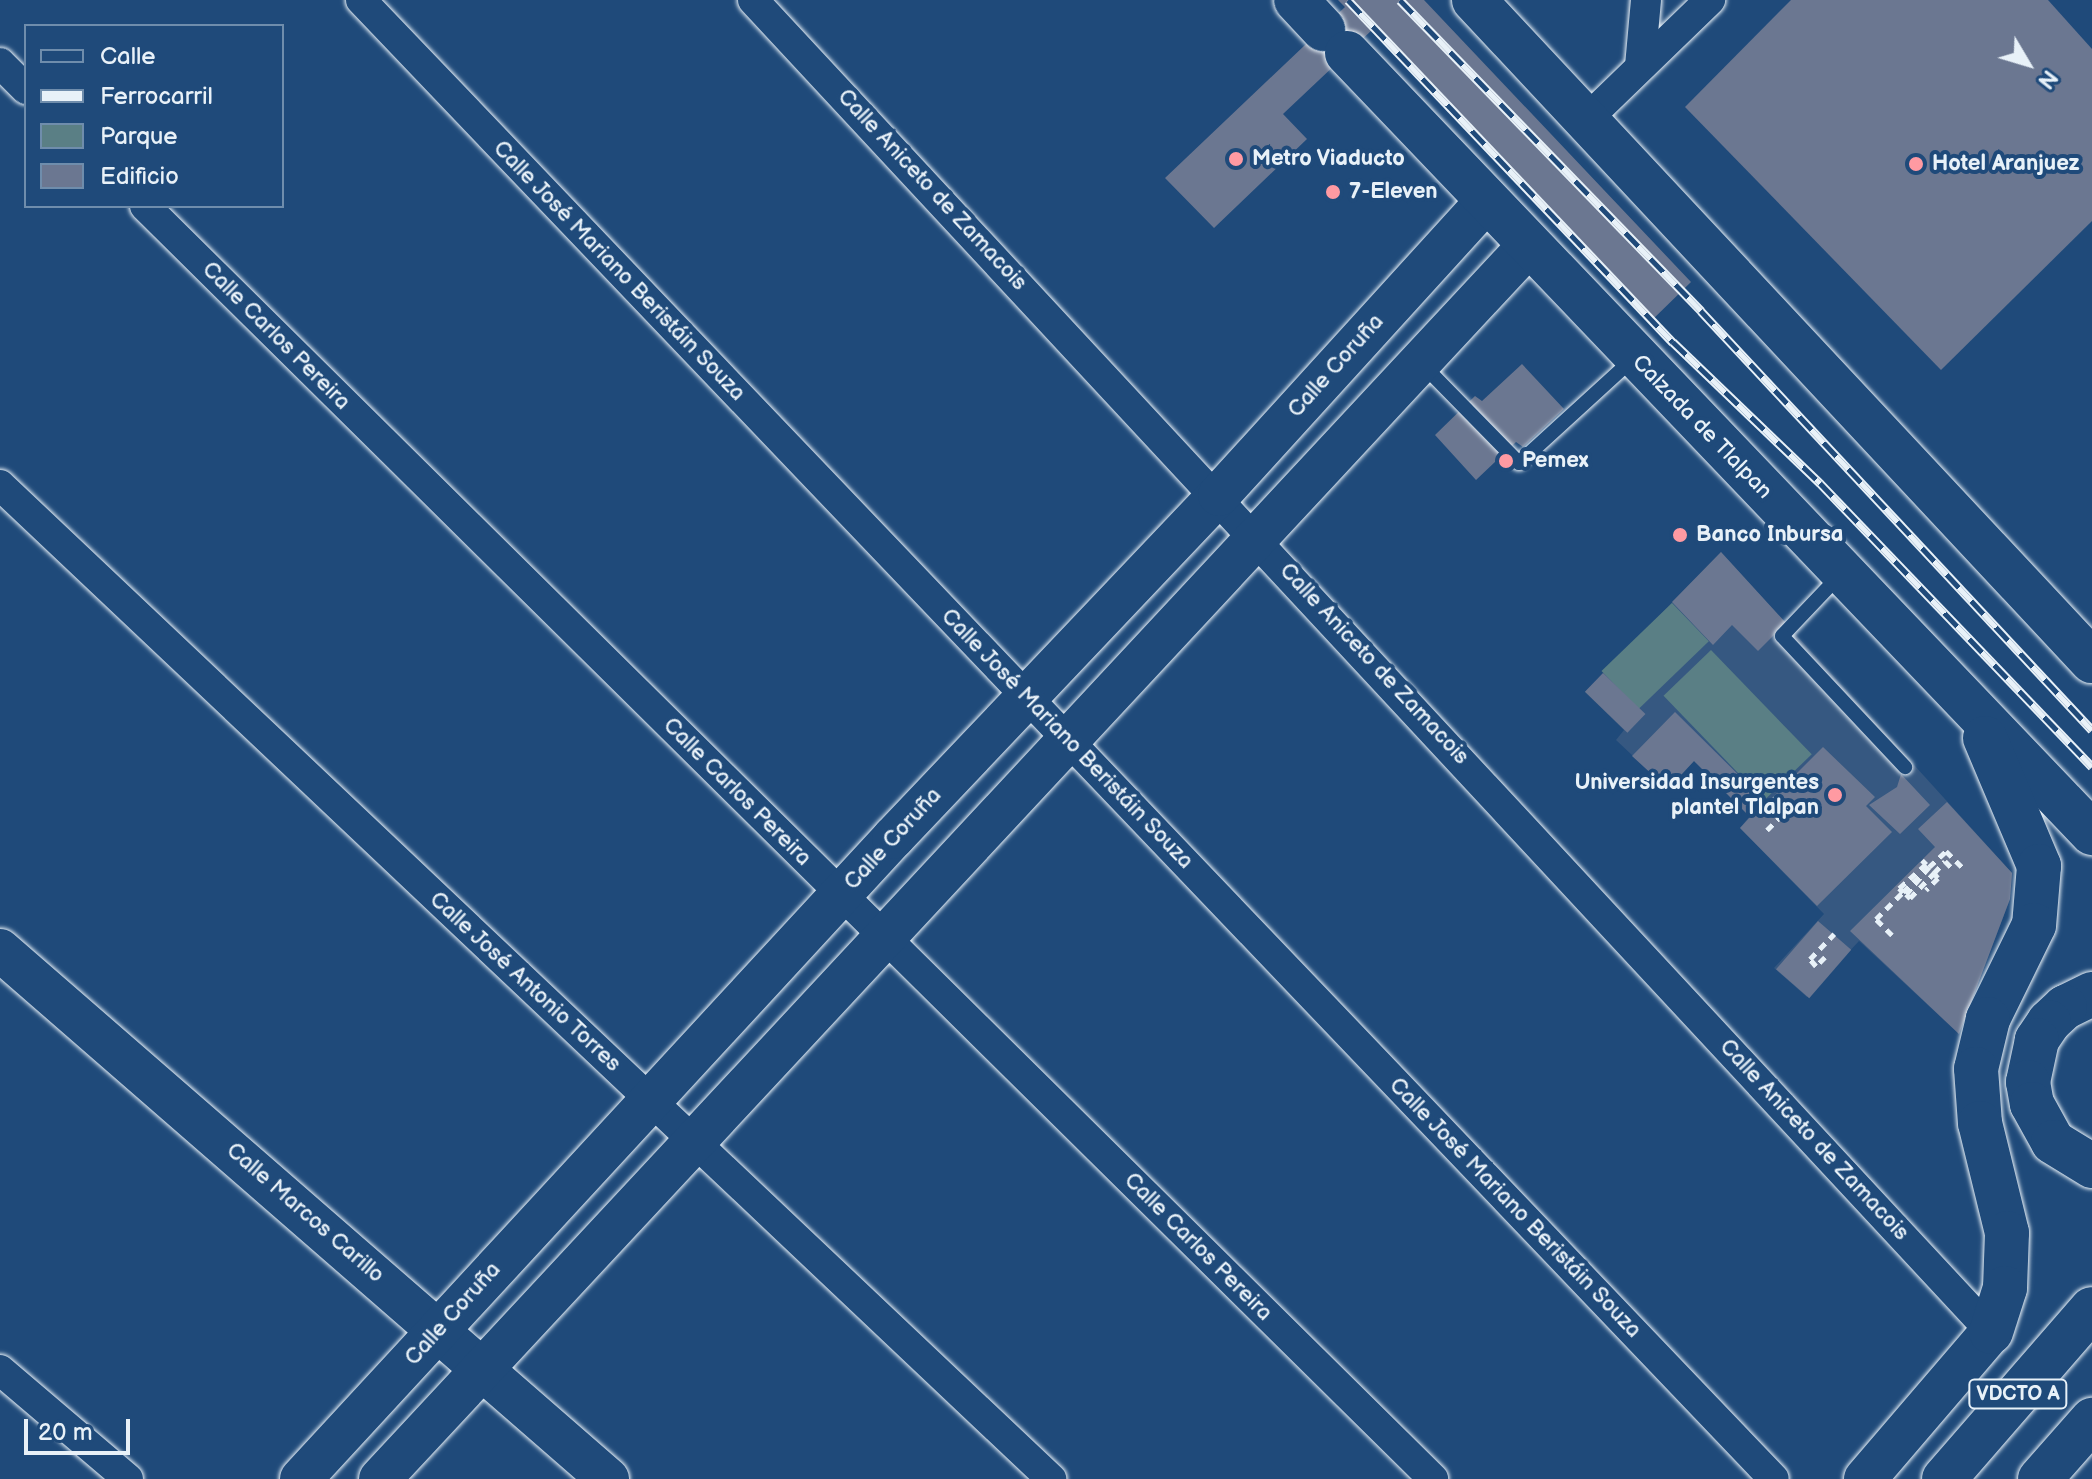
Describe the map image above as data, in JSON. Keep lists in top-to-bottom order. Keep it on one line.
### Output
{"streets":{"highway":["Calzada de Tlalpan","VDCTO A"],"street":["Calle Aniceto de Zamacois","Calle José Mariano Beristáin Souza","Calle Carlos Pereira","Calle Coruña","Calle José Antonio Torres","Calle Marcos Carillo"]},"crossings":[["Calle Aniceto de Zamacois","Calle Coruña"],["Calle José Mariano Beristáin Souza","Calle Coruña"],["Calle Carlos Pereira","Calle Coruña"],["Calle Coruña","Calzada de Tlalpan"],["Calle Coruña","Calle José Antonio Torres"],["Calle Coruña","Calle Marcos Carillo"]],"places":["Metro Viaducto","Hotel Aranjuez","7-Eleven","Pemex","Banco Inbursa","Universidad Insurgentes plantel Tlalpan"],"legend":["Calle","Ferrocarril","Parque","Edificio"],"scale_bar":"20 m","north":"bottom right"}
